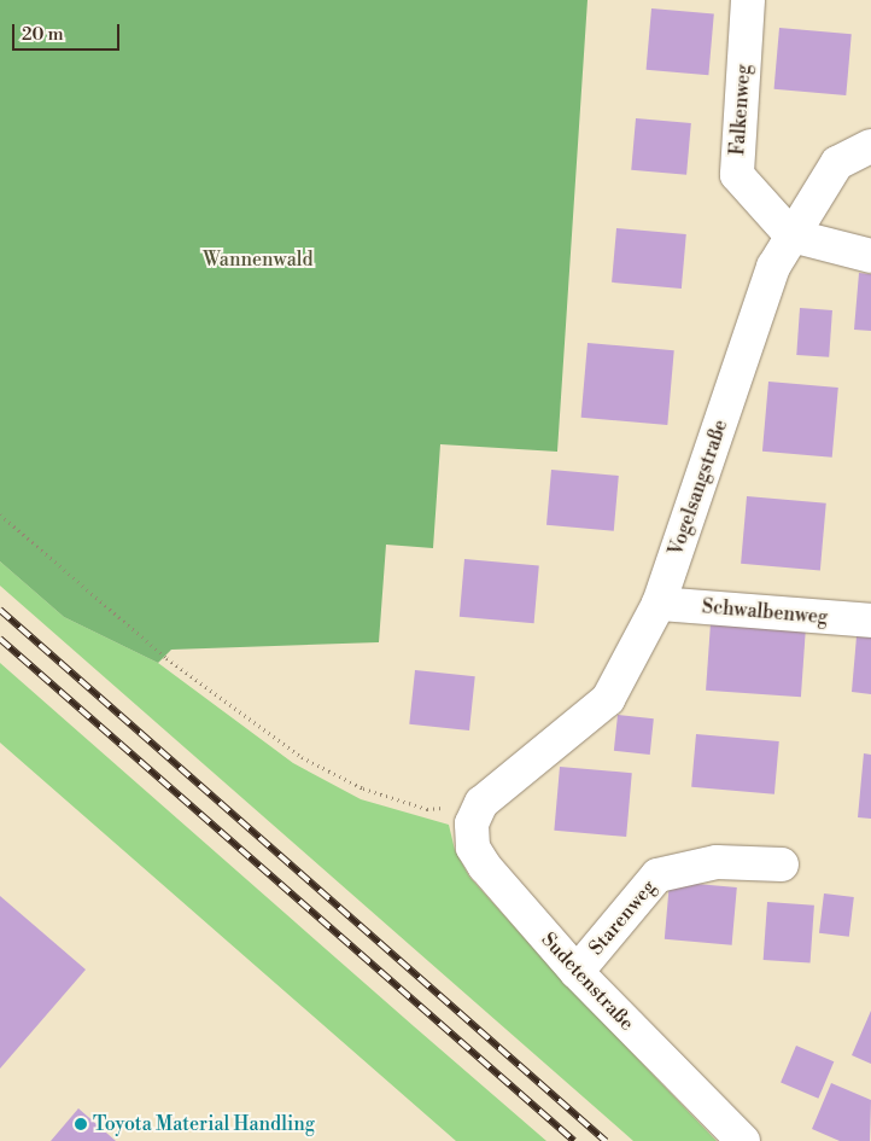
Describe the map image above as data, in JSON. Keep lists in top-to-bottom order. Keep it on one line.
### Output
{"streets":{"street":["Falkenweg","Vogelsangstraße","Schwalbenweg","Starenweg","Sudetenstraße"]},"crossings":[["Falkenweg","Vogelsangstraße"],["Vogelsangstraße","Schwalbenweg"],["Vogelsangstraße","Sudetenstraße"],["Starenweg","Sudetenstraße"]],"parks":["Wannenwald"],"places":["Toyota Material Handling"],"scale_bar":"20 m"}
